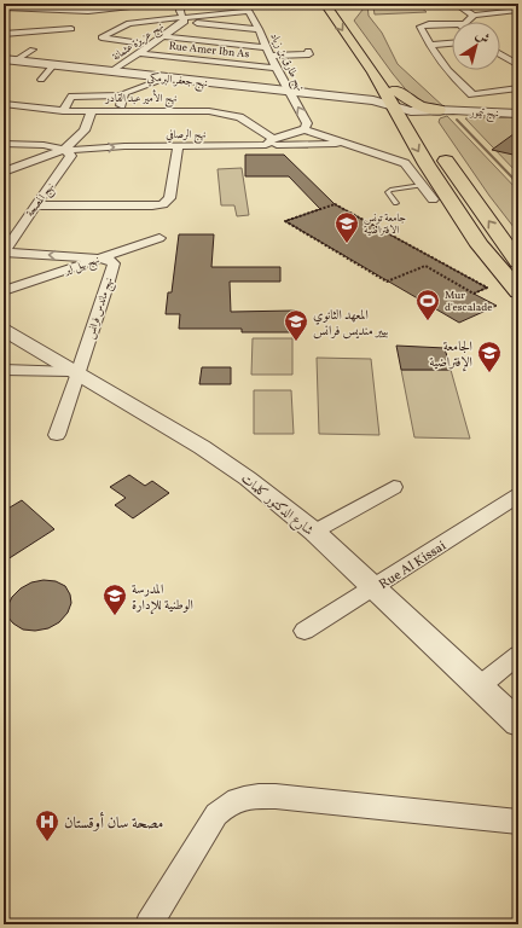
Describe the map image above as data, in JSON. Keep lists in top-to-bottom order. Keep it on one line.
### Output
{"streets":{"street":["نهج عزيزة عثمانة","Rue Amer Ibn As","نهج طارق بن زياد","نهج جعفر البرمكي","نهج الأمير عبد القادر","نهج تيمور","نهج الرصافي","نهج المصحة","نهج بيل اير","نهج ماندس فرانس","شارع الدكتور كلمات","Rue Al Kissai"]},"crossings":[["نهج عزيزة عثمانة","Rue Amer Ibn As"],["نهج عزيزة عثمانة","نهج جعفر البرمكي"],["Rue Amer Ibn As","نهج طارق بن زياد"],["نهج طارق بن زياد","نهج جعفر البرمكي"],["نهج طارق بن زياد","نهج الرصافي"],["نهج الأمير عبد القادر","نهج الرصافي"],["نهج الرصافي","نهج المصحة"],["نهج المصحة","نهج ماندس فرانس"],["نهج بيل اير","نهج ماندس فرانس"],["نهج ماندس فرانس","شارع الدكتور كلمات"],["شارع الدكتور كلمات","Rue Al Kissai"]],"places":{"school or university":["جامعة تونس الافتراضية","المعهد الثانوي بيير منديس فرانس","الجامعة الإفتراضية","المدرسة الوطنية للإدارة"],"sports":["Mur d'escalade"],"hospital":["مصحة سان أوقستان"]},"north":"top right"}
